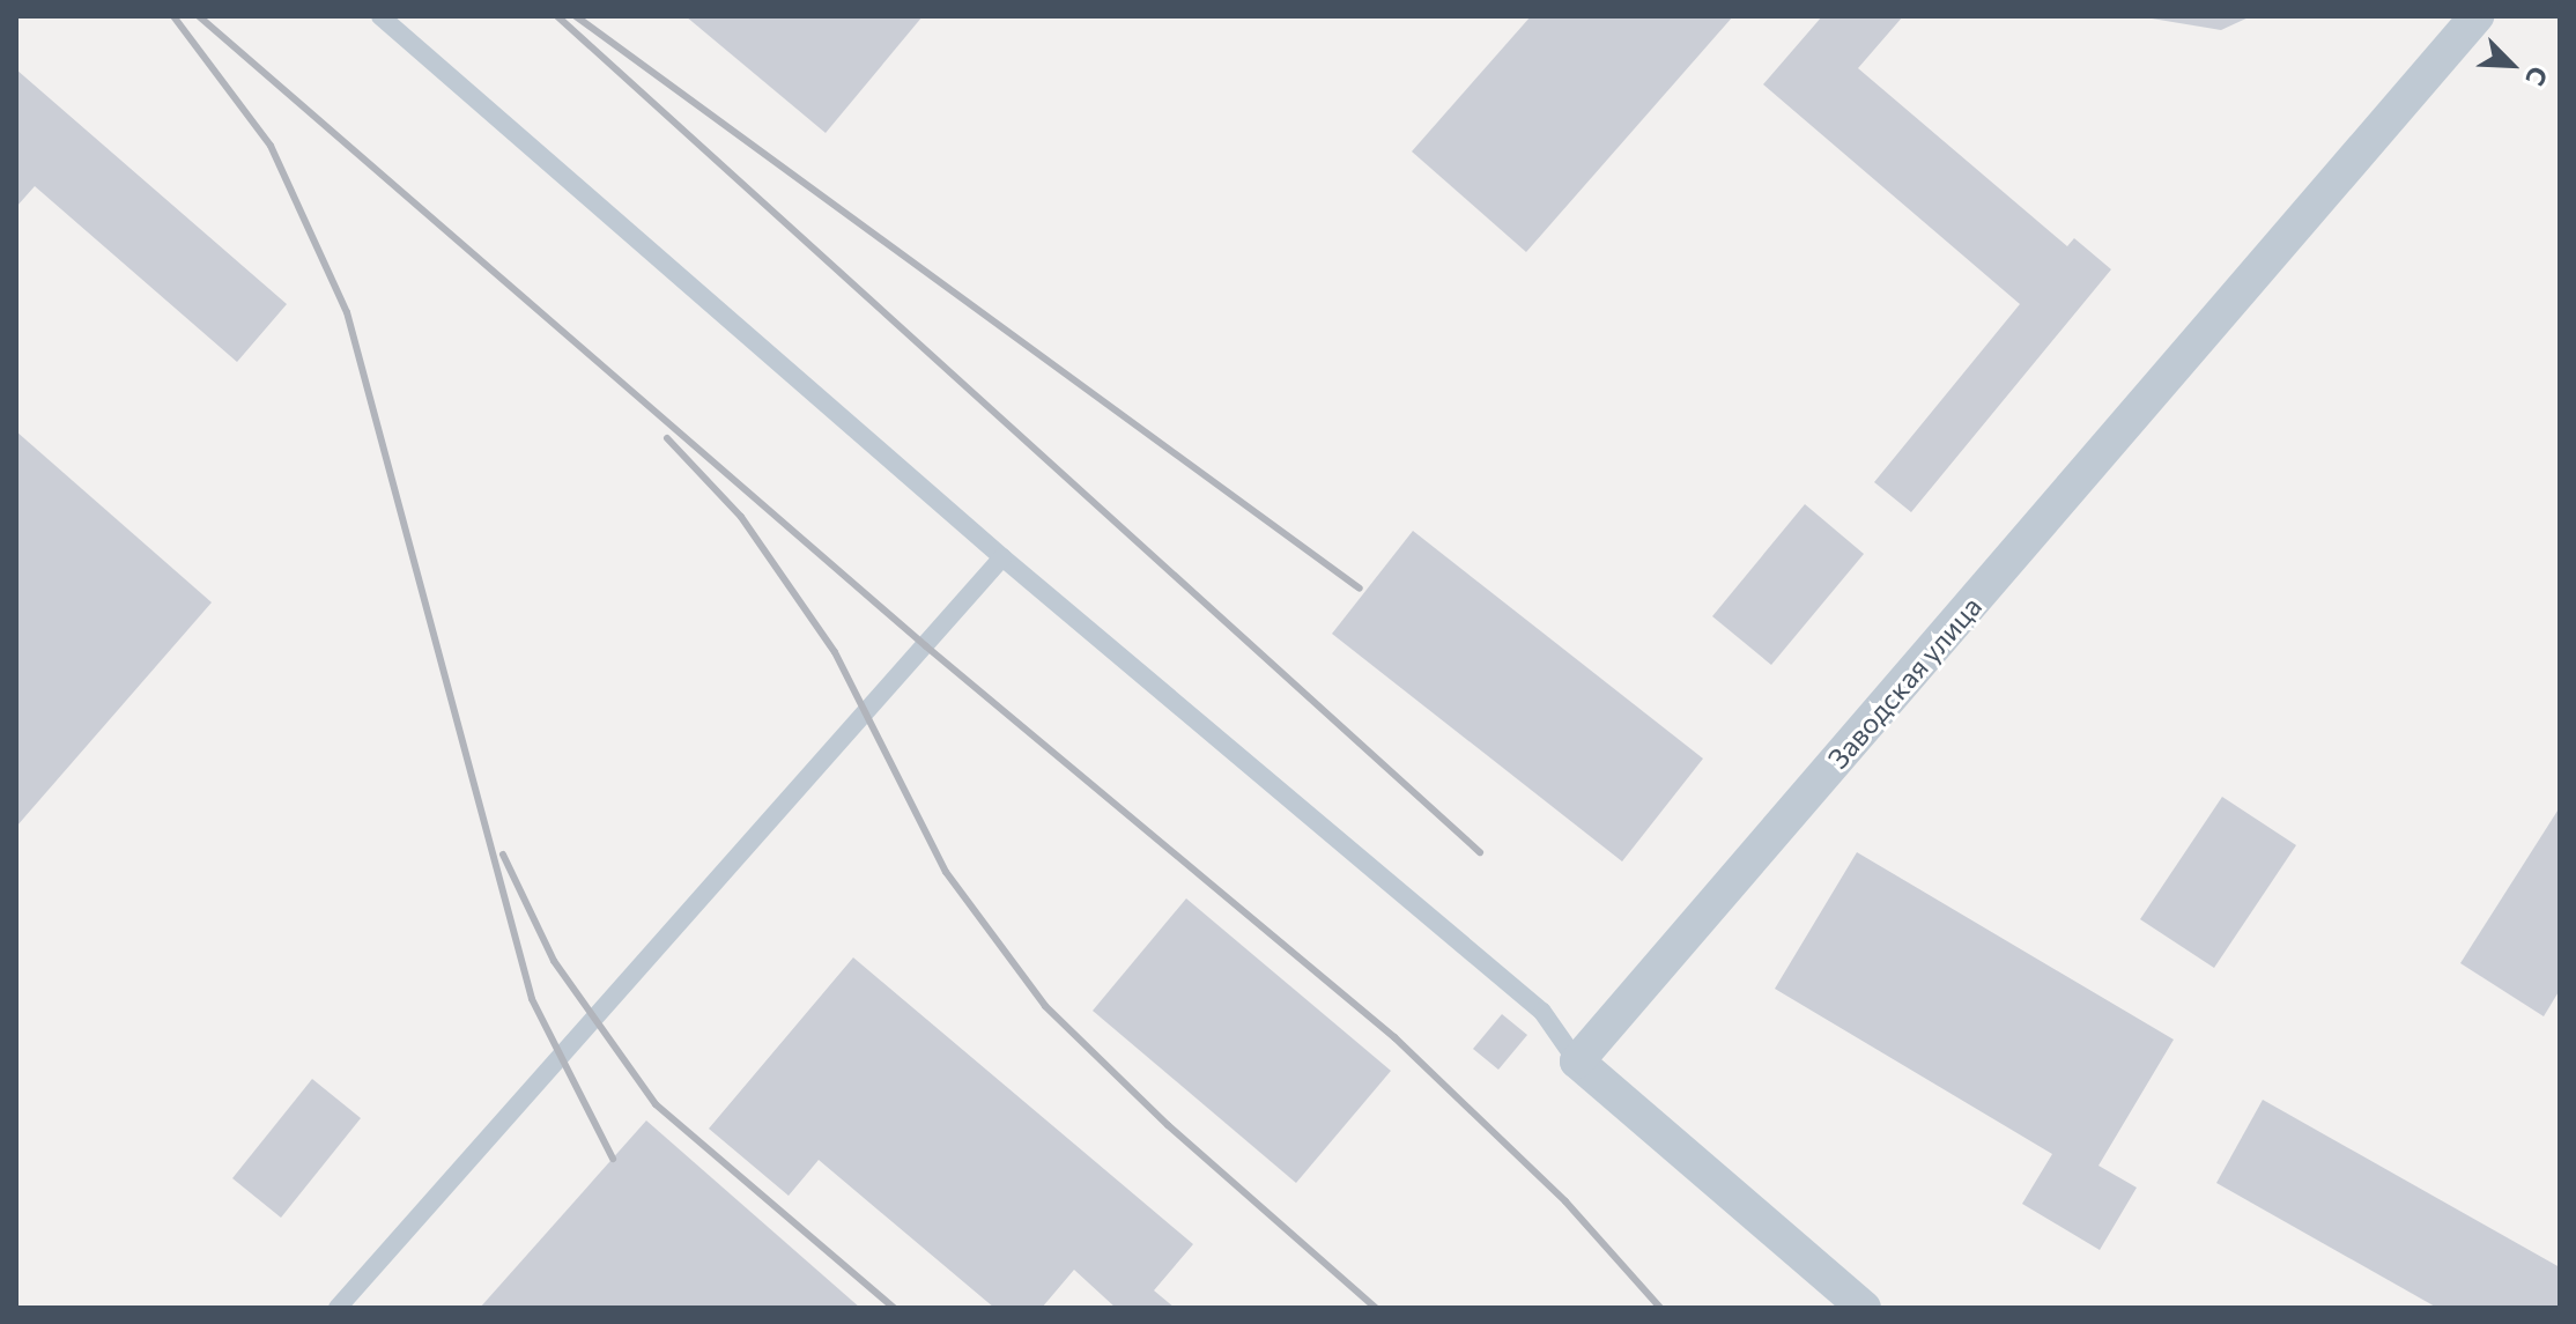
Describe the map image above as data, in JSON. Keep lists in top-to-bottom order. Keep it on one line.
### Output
{"streets":{"street":["Заводская улица"]},"north":"bottom right"}
